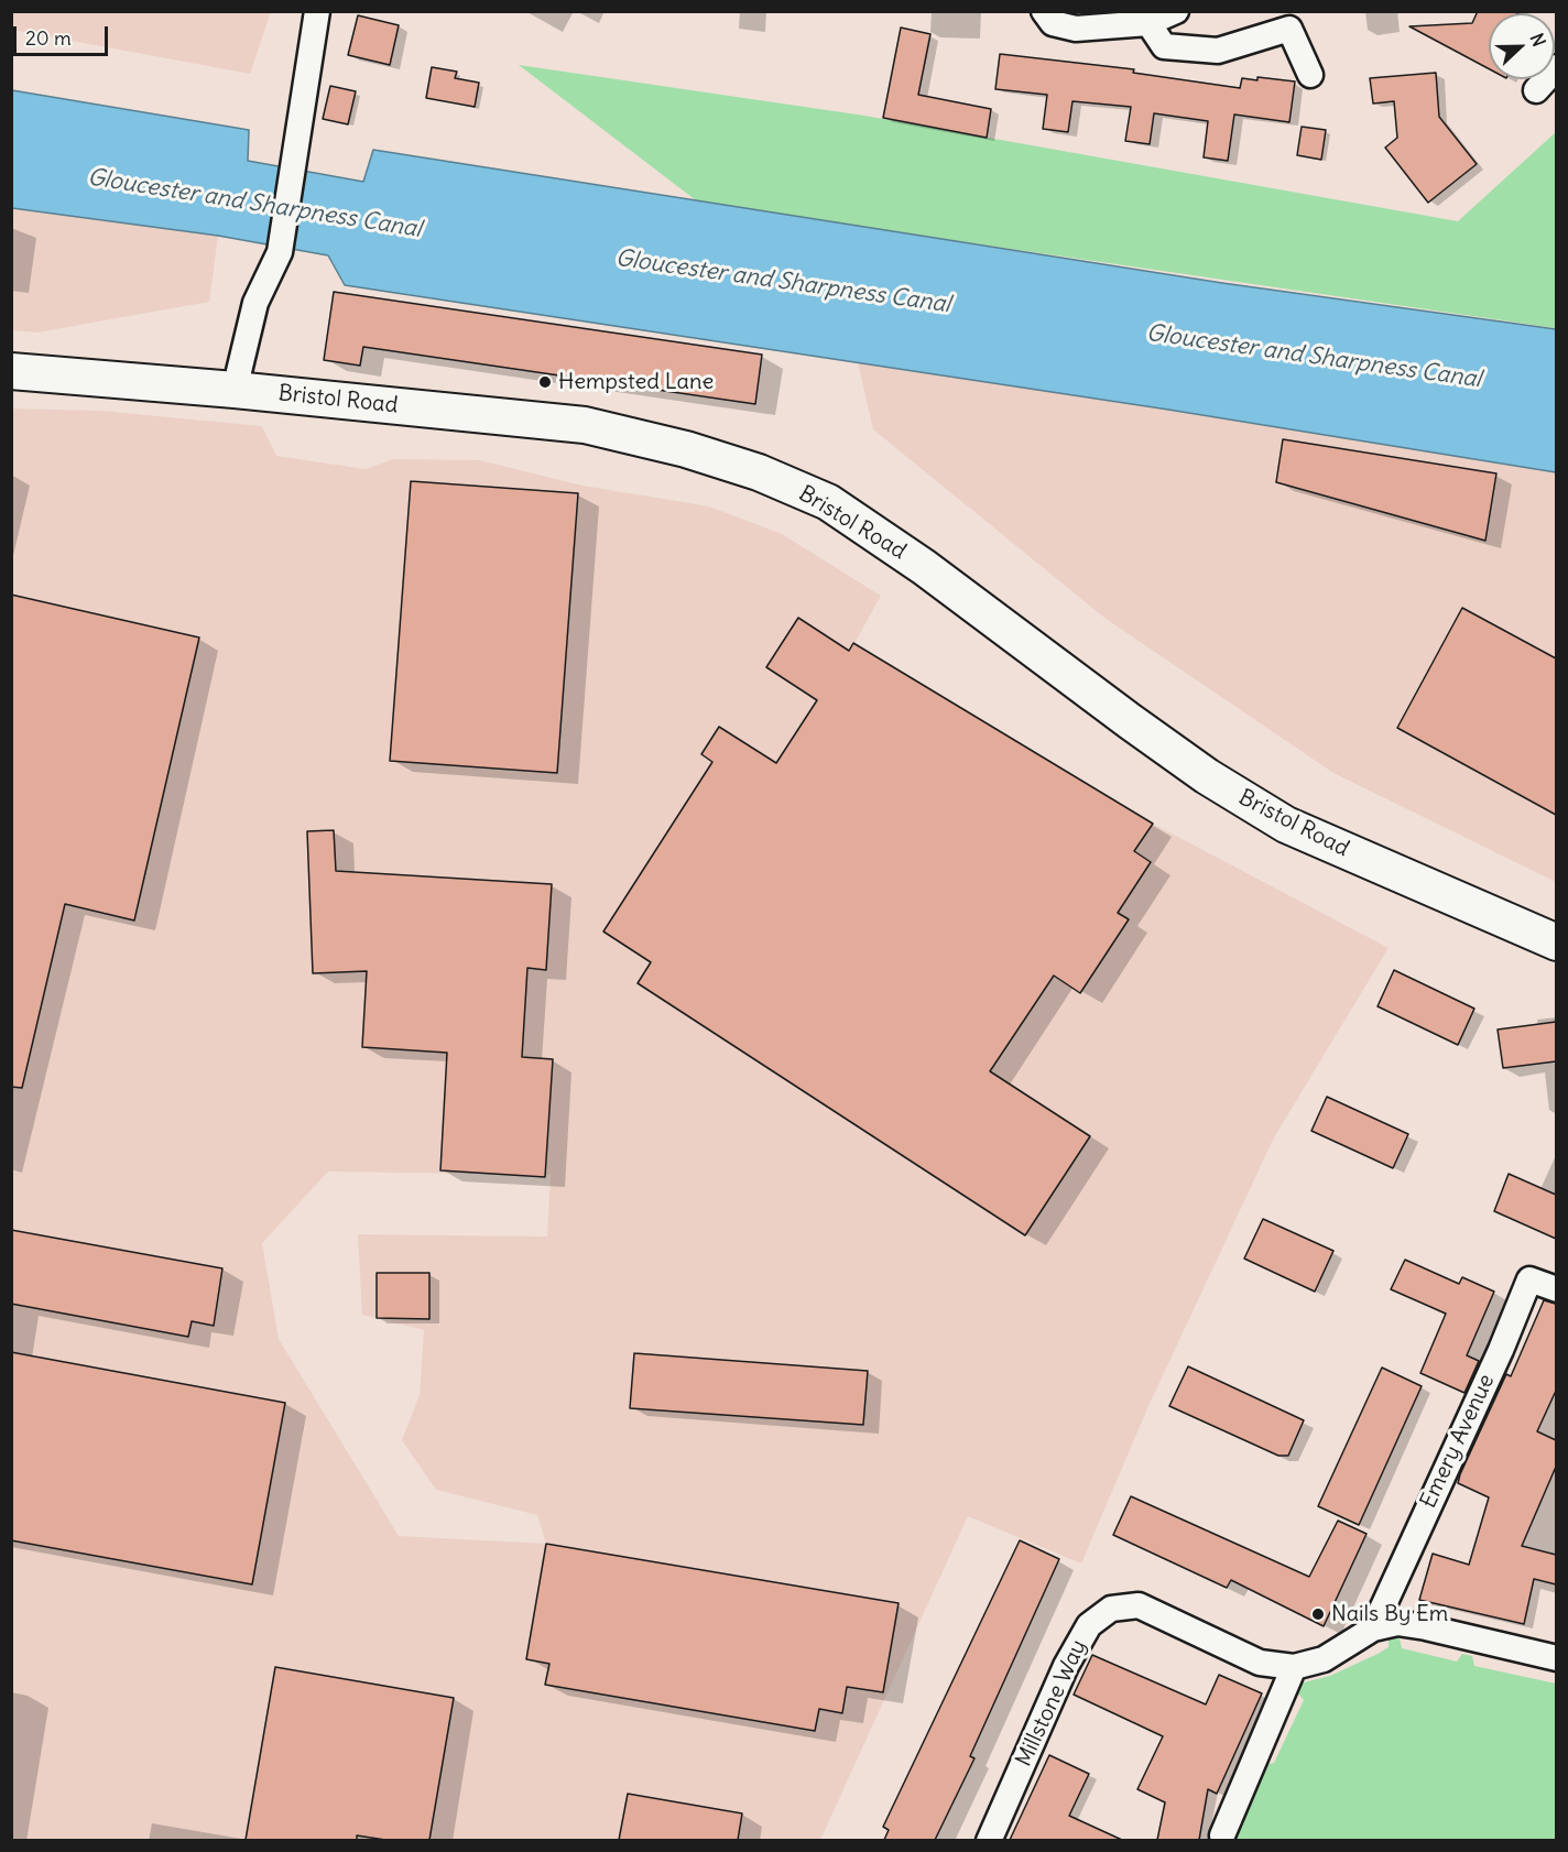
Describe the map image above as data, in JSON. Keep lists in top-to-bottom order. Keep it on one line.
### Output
{"streets":{"street":["Bristol Road","Emery Avenue","Millstone Way"]},"crossings":[["Emery Avenue","Millstone Way"]],"water":["Gloucester and Sharpness Canal"],"places":["Hempsted Lane","Nails By Em"],"scale_bar":"20 m","north":"right"}
